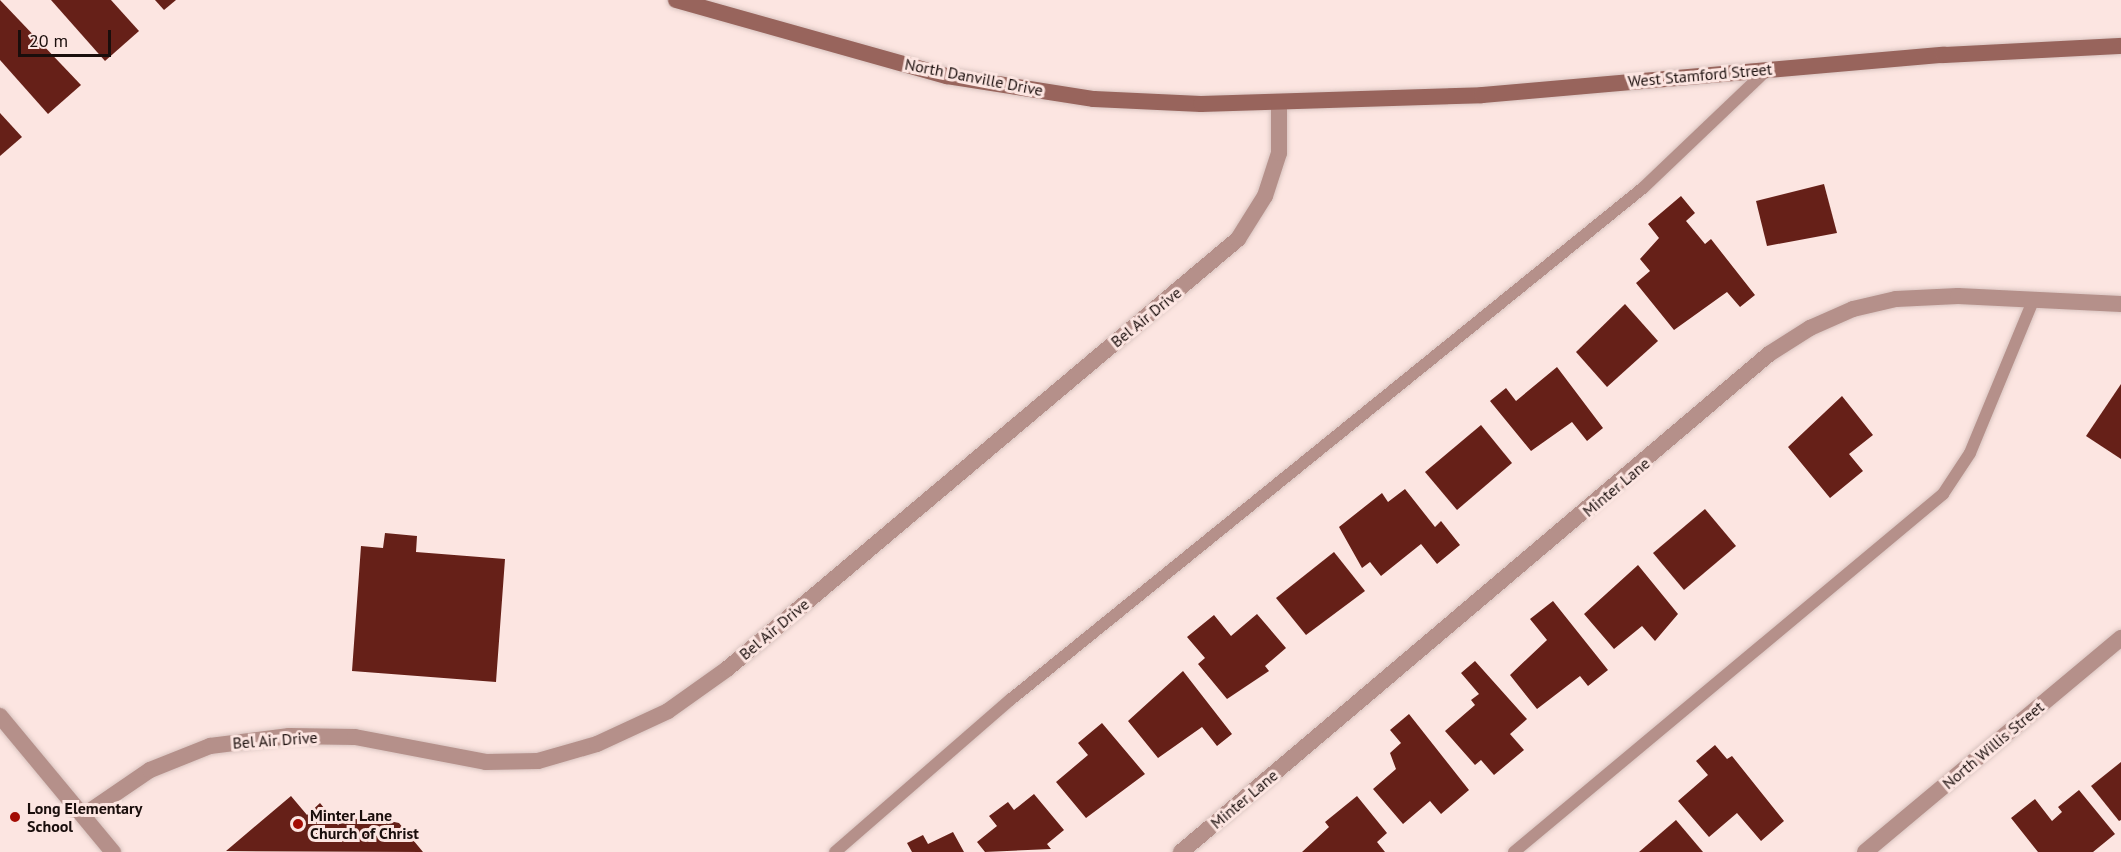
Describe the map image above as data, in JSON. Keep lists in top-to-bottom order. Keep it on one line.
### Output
{"streets":{"main road":["West Stamford Street","North Danville Drive"],"street":["Bel Air Drive","Minter Lane","North Willis Street"]},"crossings":[["West Stamford Street","North Danville Drive"],["West Stamford Street","Bel Air Drive"],["North Danville Drive","Bel Air Drive"]],"places":["Long Elementary School","Minter Lane Church of Christ"],"scale_bar":"20 m"}
